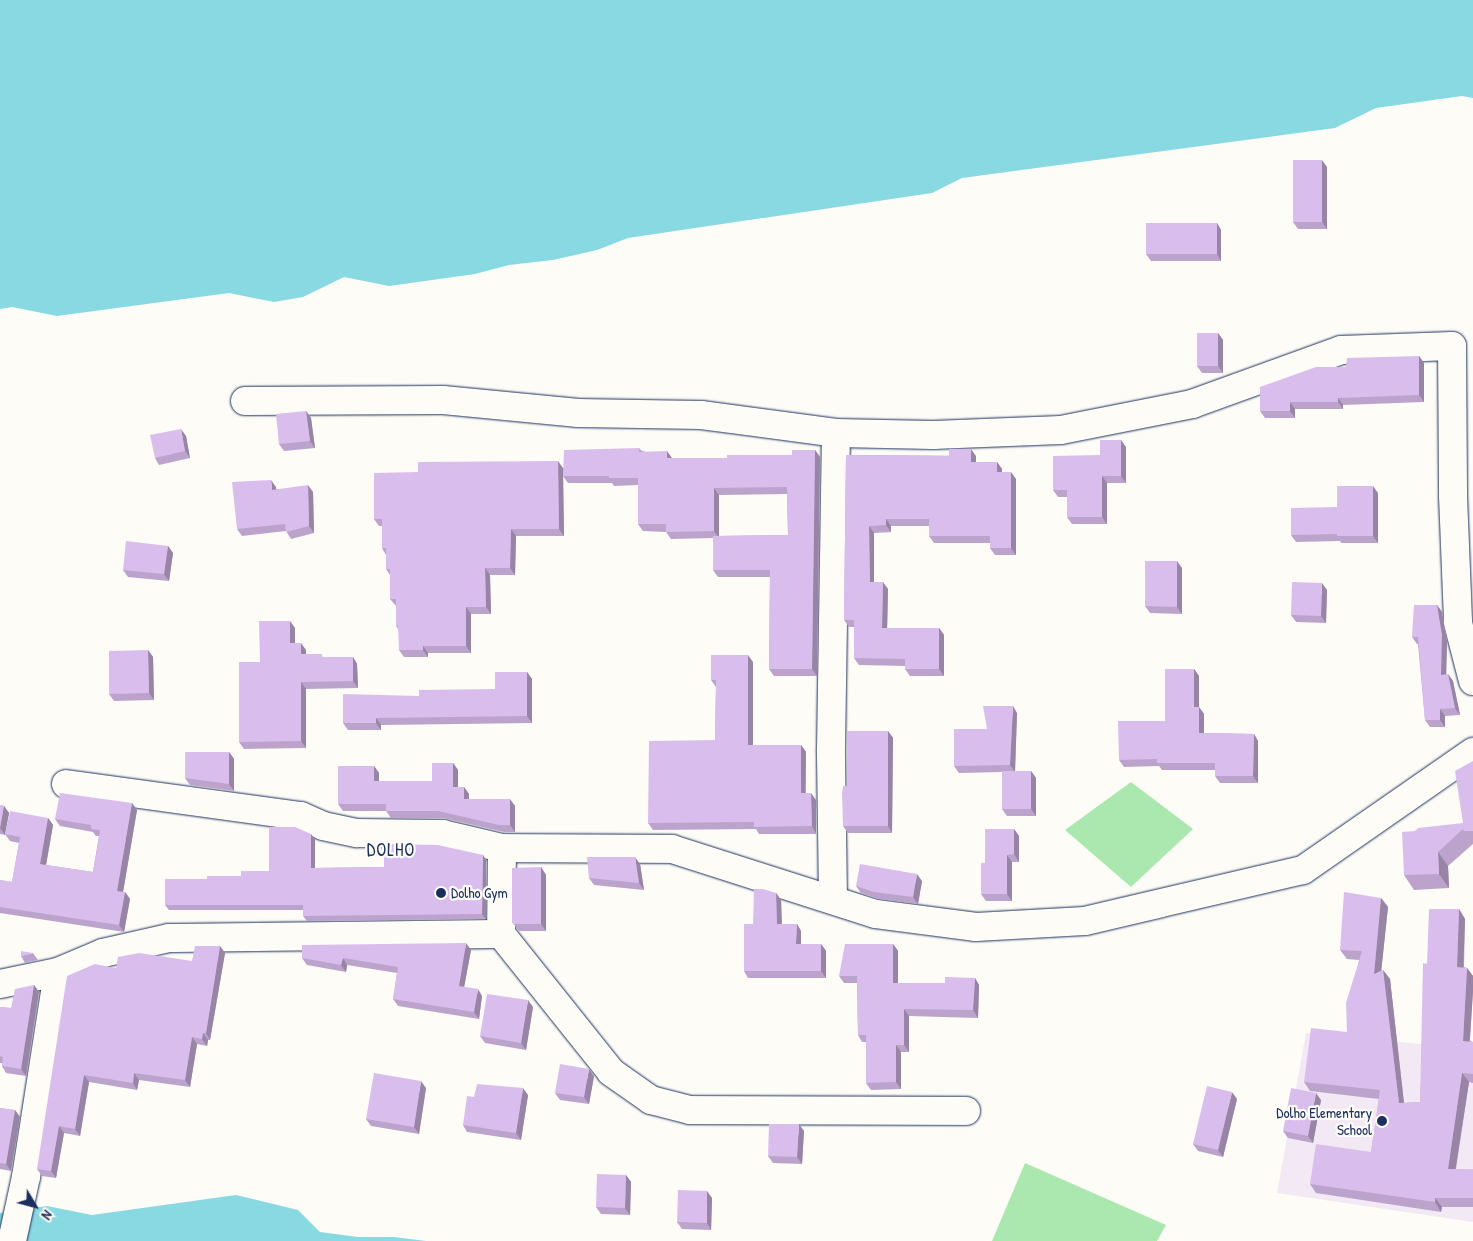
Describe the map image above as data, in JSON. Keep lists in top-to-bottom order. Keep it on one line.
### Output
{"districts":["DOLHO"],"places":["Dolho Gym","Dolho Elementary School"],"north":"bottom right"}
